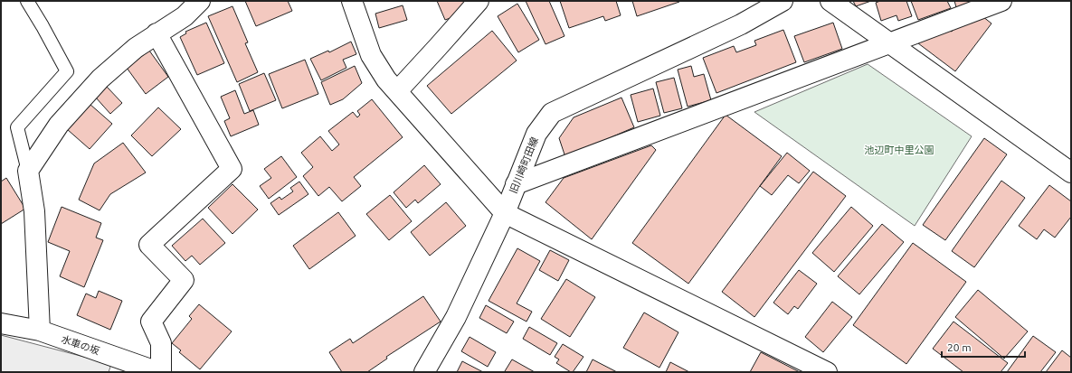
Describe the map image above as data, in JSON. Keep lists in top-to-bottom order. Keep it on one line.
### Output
{"streets":{"street":["旧川崎町田線","水車の坂"]},"parks":["池辺町中里公園"],"scale_bar":"20 m"}
